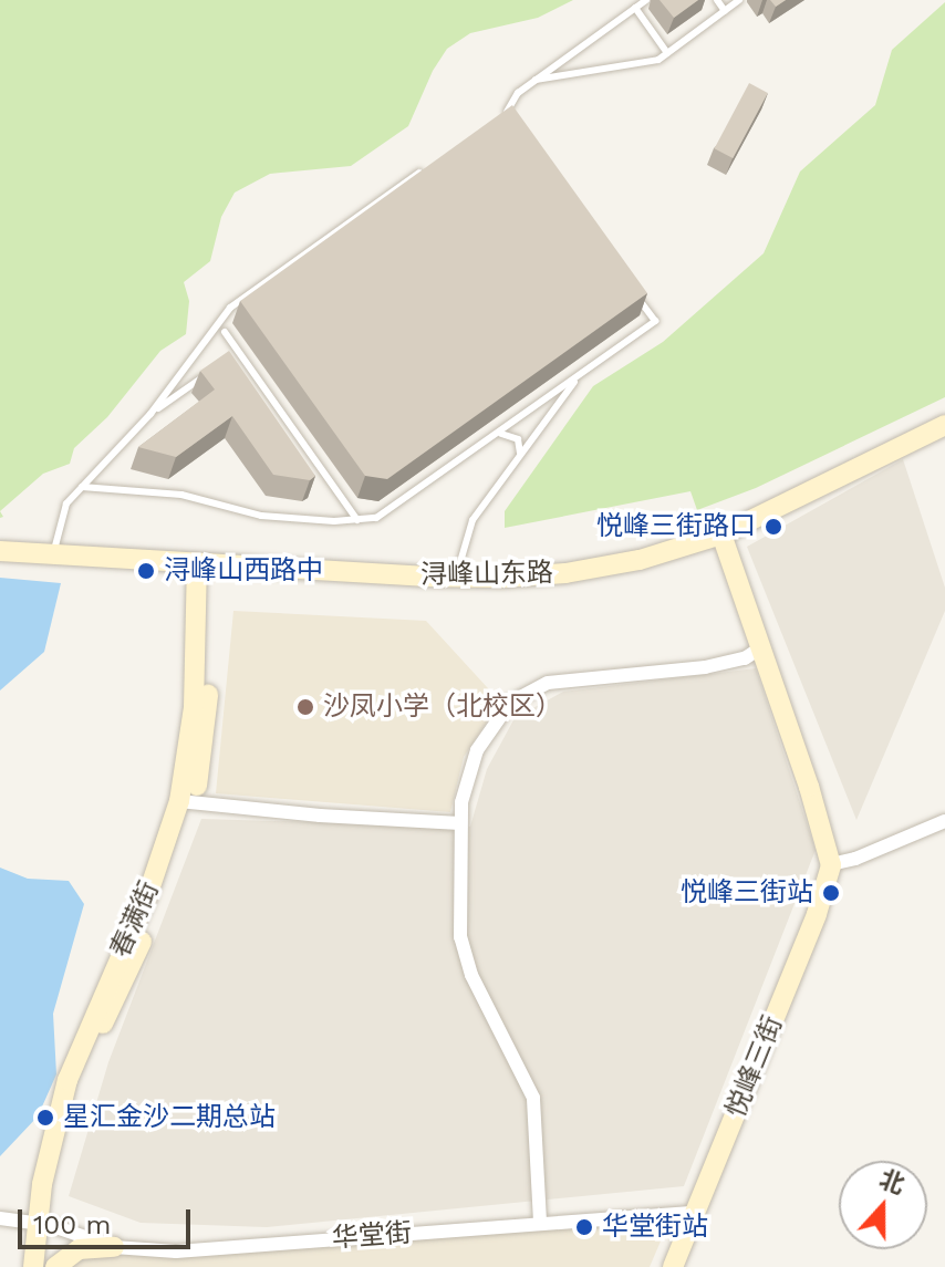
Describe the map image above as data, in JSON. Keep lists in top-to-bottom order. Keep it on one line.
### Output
{"streets":{"street":["浔峰山东路","春满街","悦峰三街","华堂街"]},"crossings":[["浔峰山东路","春满街"],["春满街","华堂街"],["悦峰三街","华堂街"]],"places":["悦峰三街路口","浔峰山西路中","沙凤小学（北校区）","悦峰三街站","星汇金沙二期总站","华堂街站"],"scale_bar":"100 m","north":"top"}
